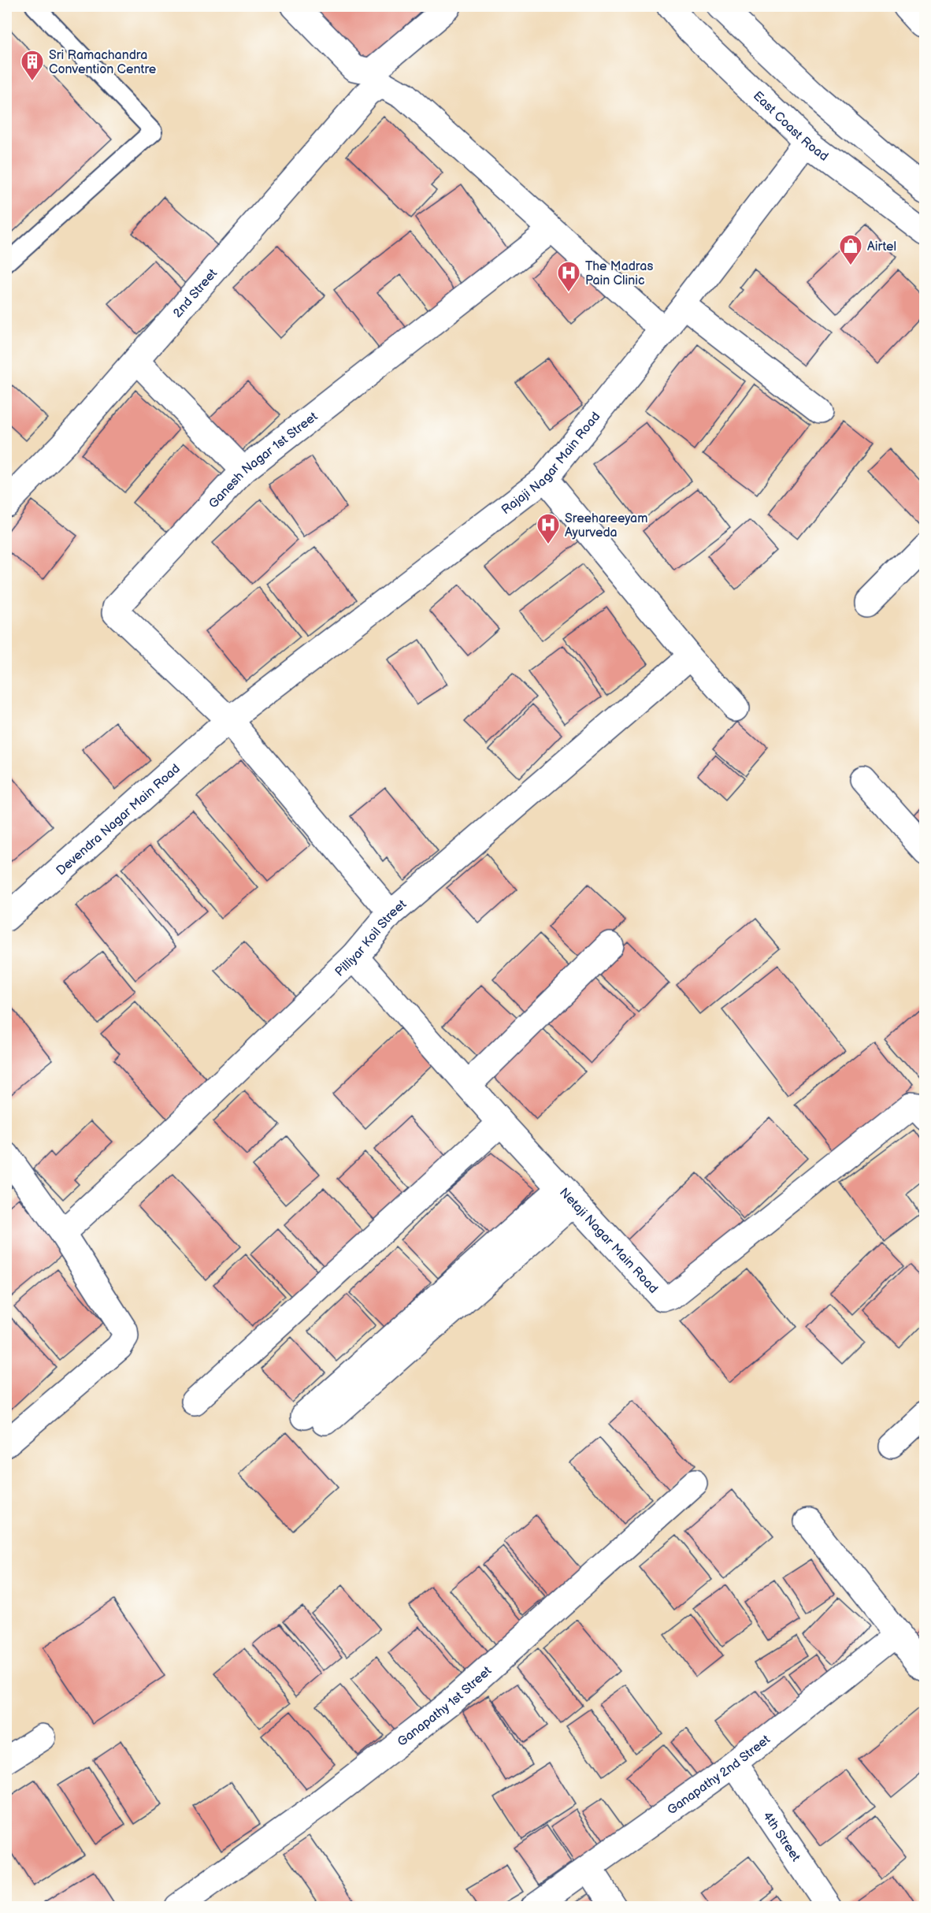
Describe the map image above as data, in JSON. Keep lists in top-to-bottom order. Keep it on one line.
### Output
{"streets":{"street":["East Coast Road","2nd Street","Ganesh Nagar 1st Street","Rajaji Nagar Main Road","Devendra Nagar Main Road","Pilliyar Koil Street","Netaji Nagar Main Road","Ganapathy 1st Street","Ganapathy 2nd Street","4th Street"]},"crossings":[["East Coast Road","Rajaji Nagar Main Road"],["2nd Street","Ganesh Nagar 1st Street"],["Ganesh Nagar 1st Street","Rajaji Nagar Main Road"],["Ganesh Nagar 1st Street","Devendra Nagar Main Road"],["Rajaji Nagar Main Road","Devendra Nagar Main Road"],["Pilliyar Koil Street","Netaji Nagar Main Road"],["Ganapathy 2nd Street","4th Street"]],"places":{"building":["Sri Ramachandra Convention Centre"],"shop":["Airtel"],"hospital":["The Madras Pain Clinic","Sreehareeyam Ayurveda"]}}
